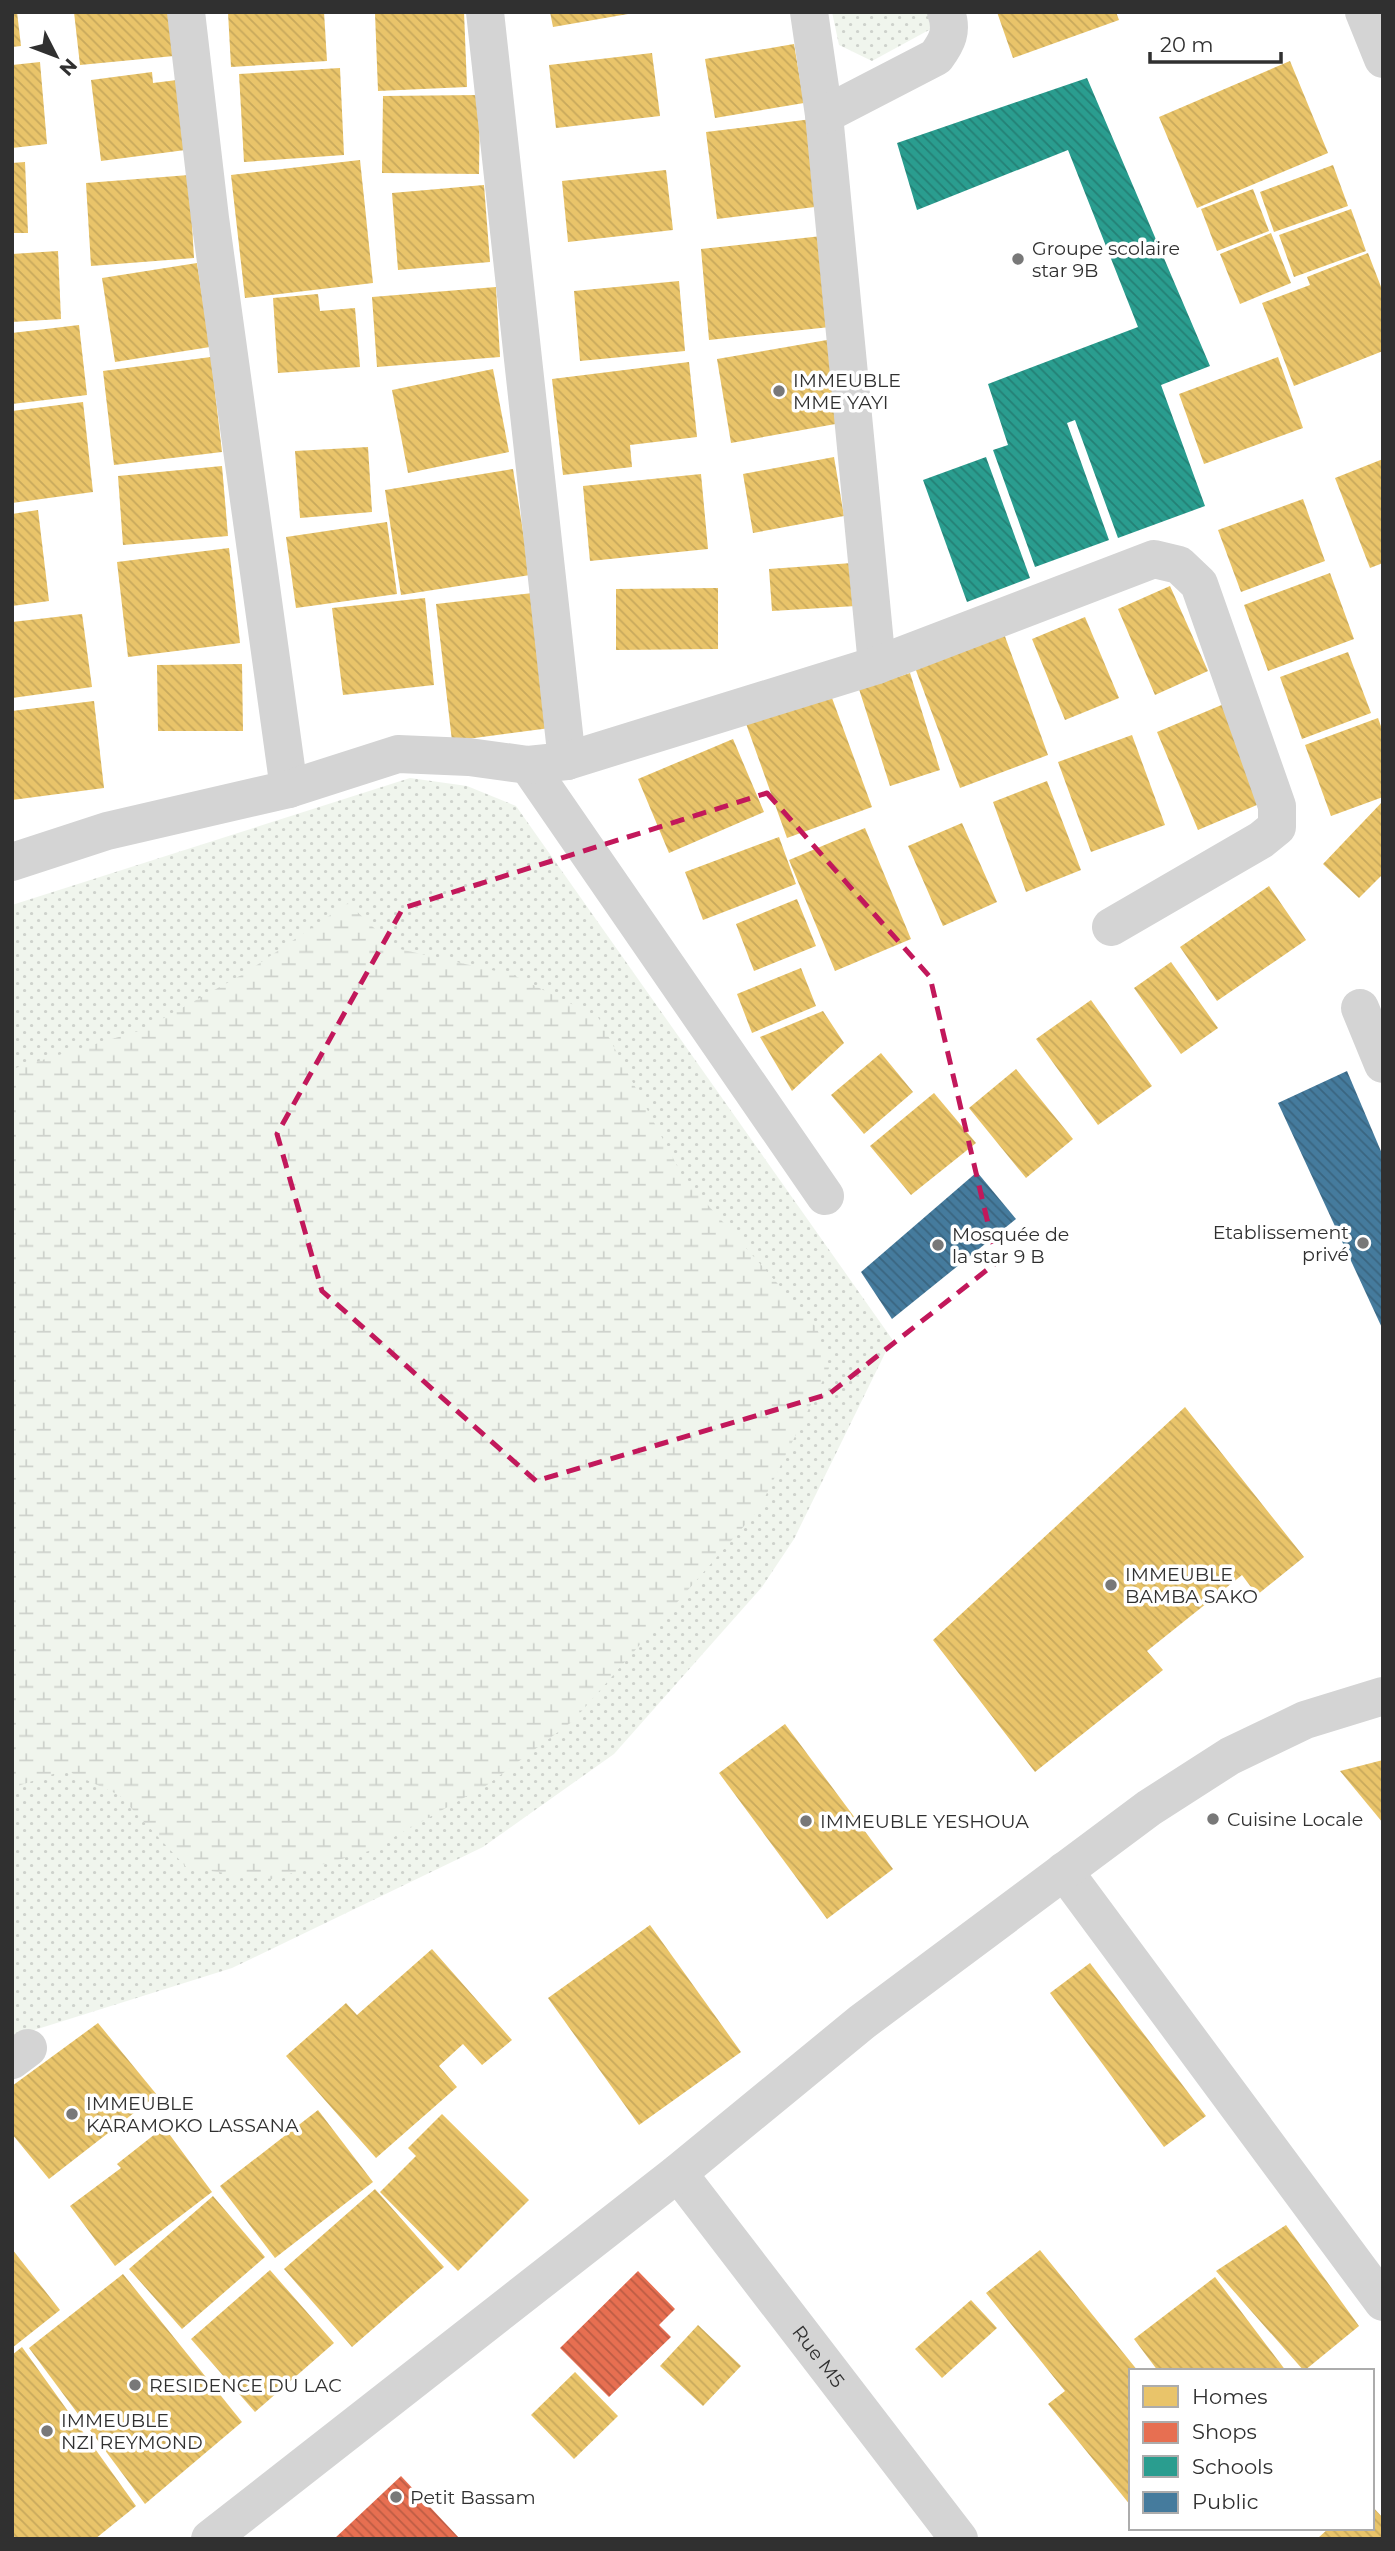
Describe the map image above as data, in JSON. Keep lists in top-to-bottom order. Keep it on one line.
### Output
{"streets":{"street":["Rue M5"]},"places":["Groupe scolaire star 9B","IMMEUBLE MME YAYI","Etablissement privé","Mosquée de la star 9 B","IMMEUBLE BAMBA SAKO","Cuisine Locale","IMMEUBLE YESHOUA","IMMEUBLE KARAMOKO LASSANA","RESIDENCE DU LAC","IMMEUBLE NZI REYMOND","Petit Bassam"],"legend":["Homes","Shops","Schools","Public"],"scale_bar":"20 m","north":"bottom right"}
